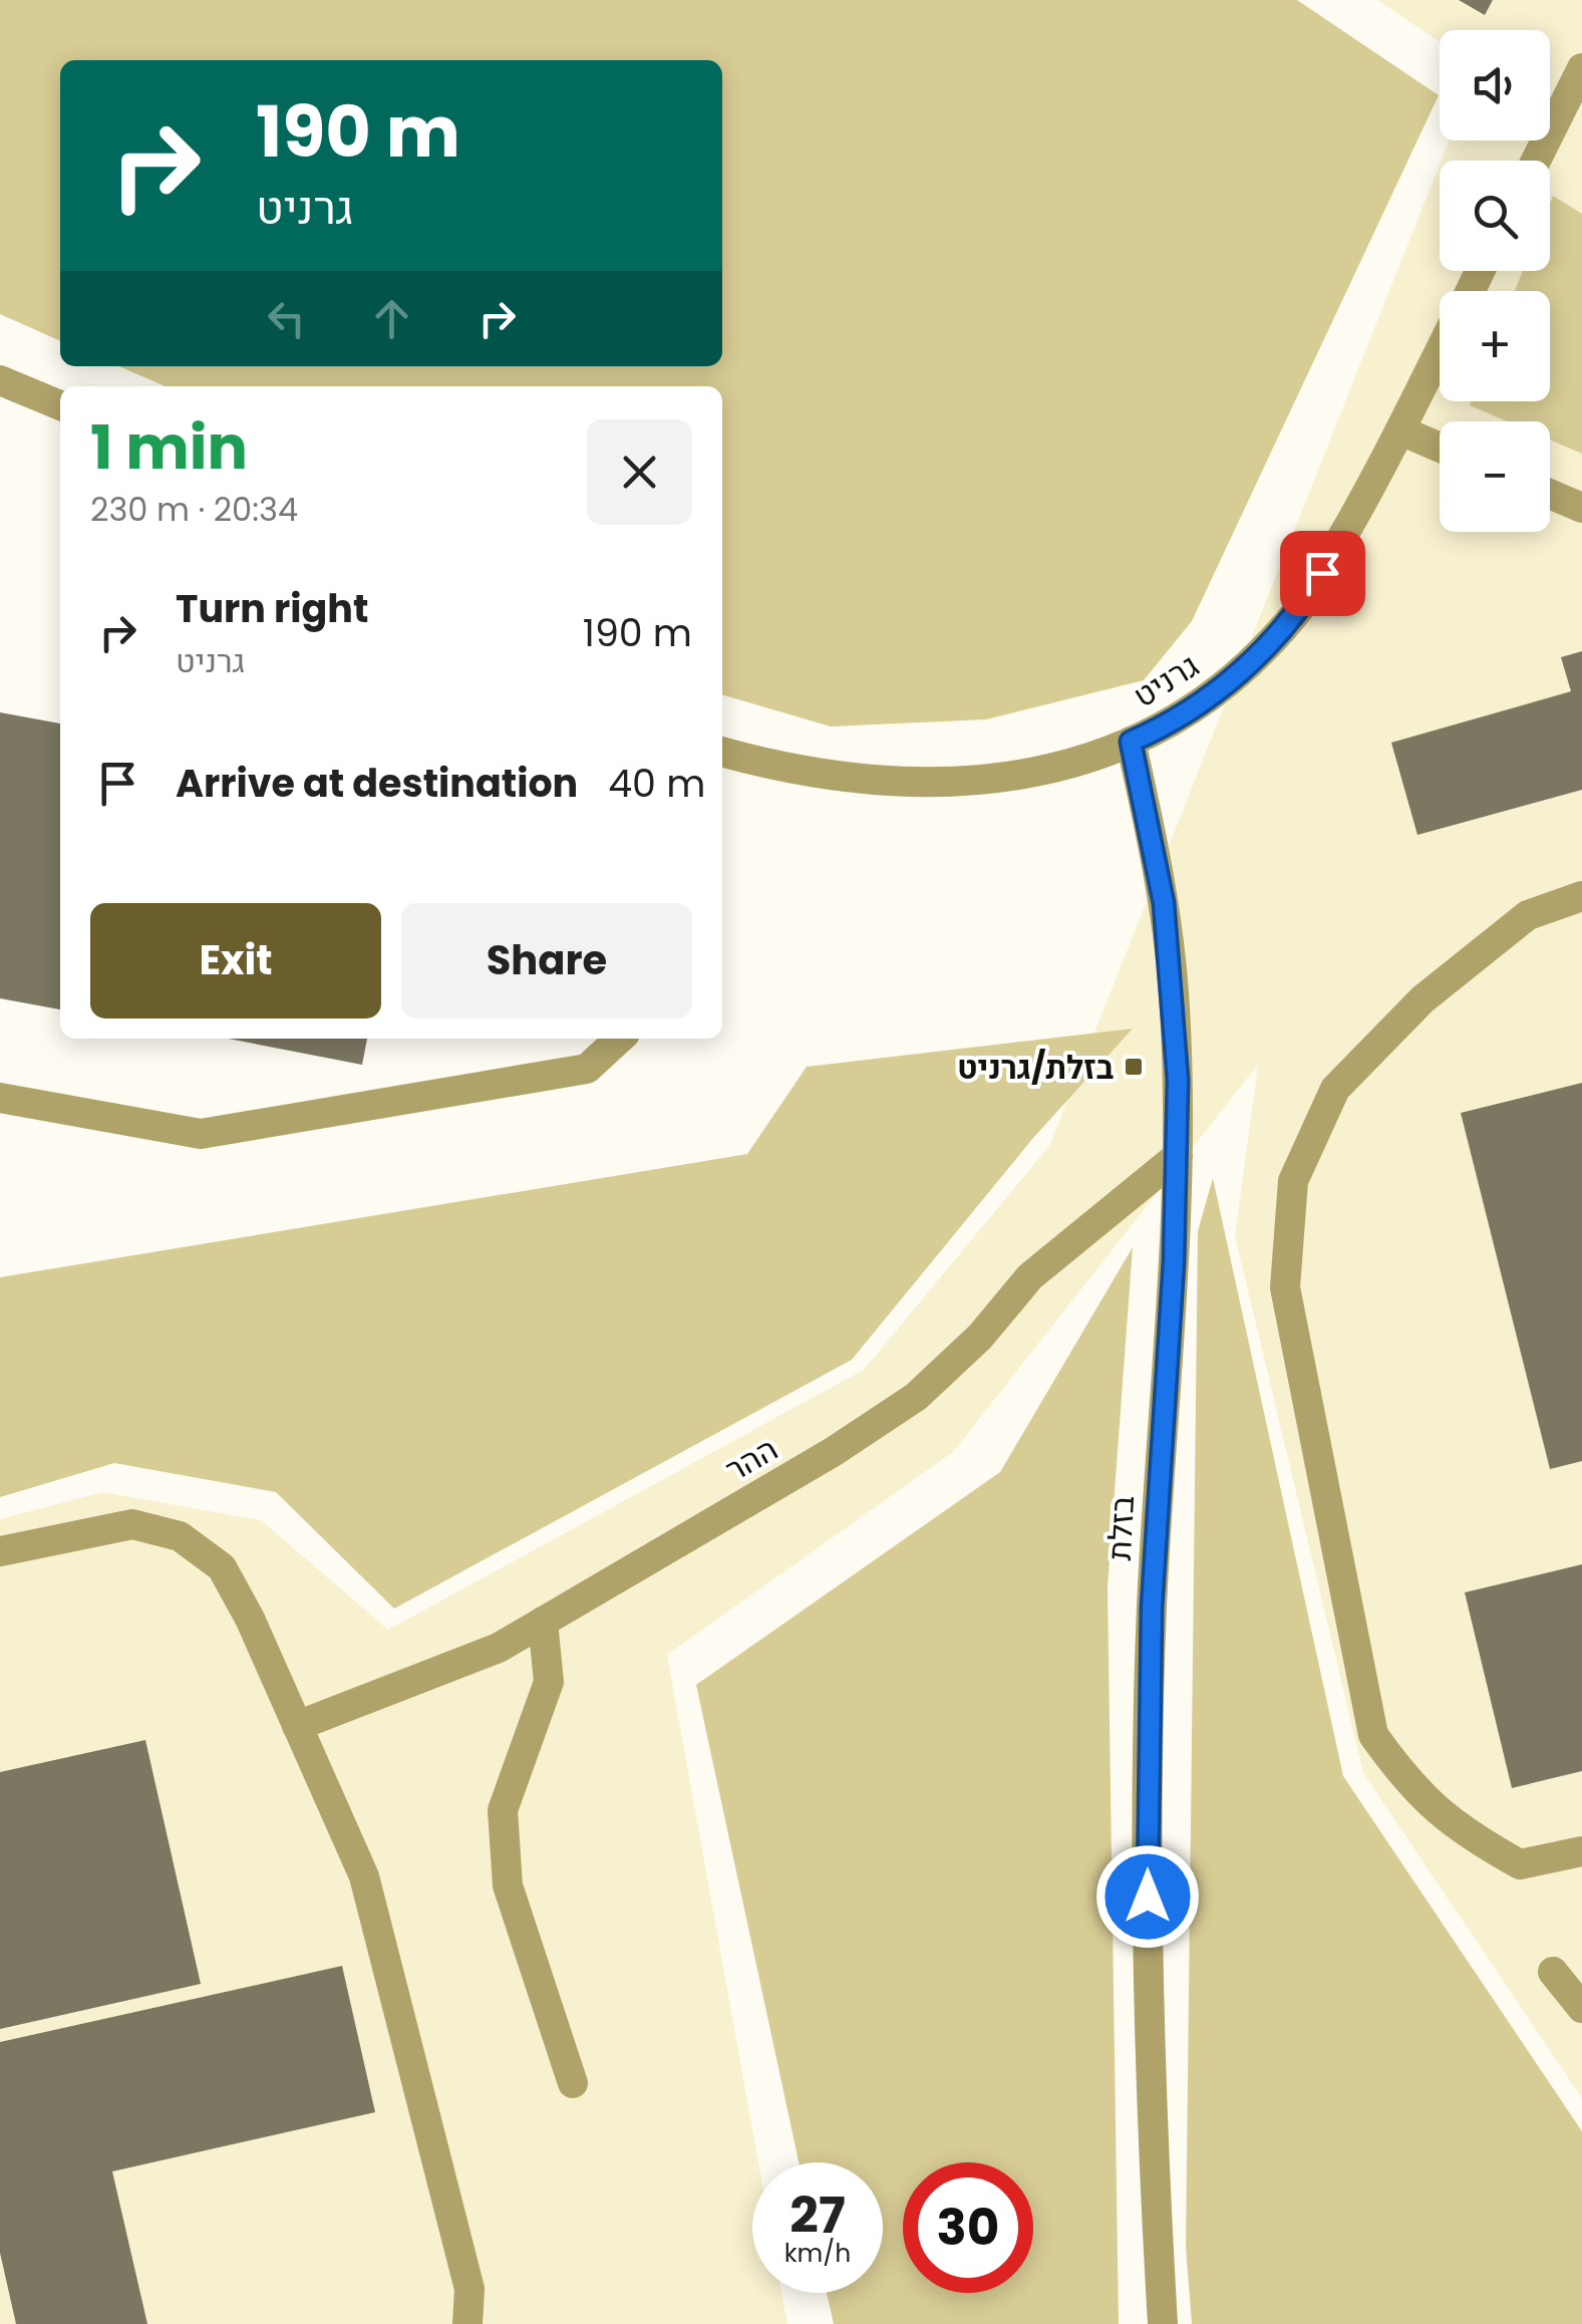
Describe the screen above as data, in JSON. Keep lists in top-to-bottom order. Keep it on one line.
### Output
{"streets":{"street":["גרניט","ההר","בזלת"]},"crossings":[["גרניט","בזלת"],["ההר","בזלת"]],"places":{"transit":["בזלת/גרניט"]},"page":{"map_buttons":["+","−"],"turn":["190 m","גרניט"],"heading":["1 min","230 m · 20:34"],"list":[{"name":"Turn right","note":"גרניט","value":"190 m"},{"name":"Arrive at destination","value":"40 m"}],"buttons":["Exit","Share"],"speed":"27 km/h","limit":"30"}}
